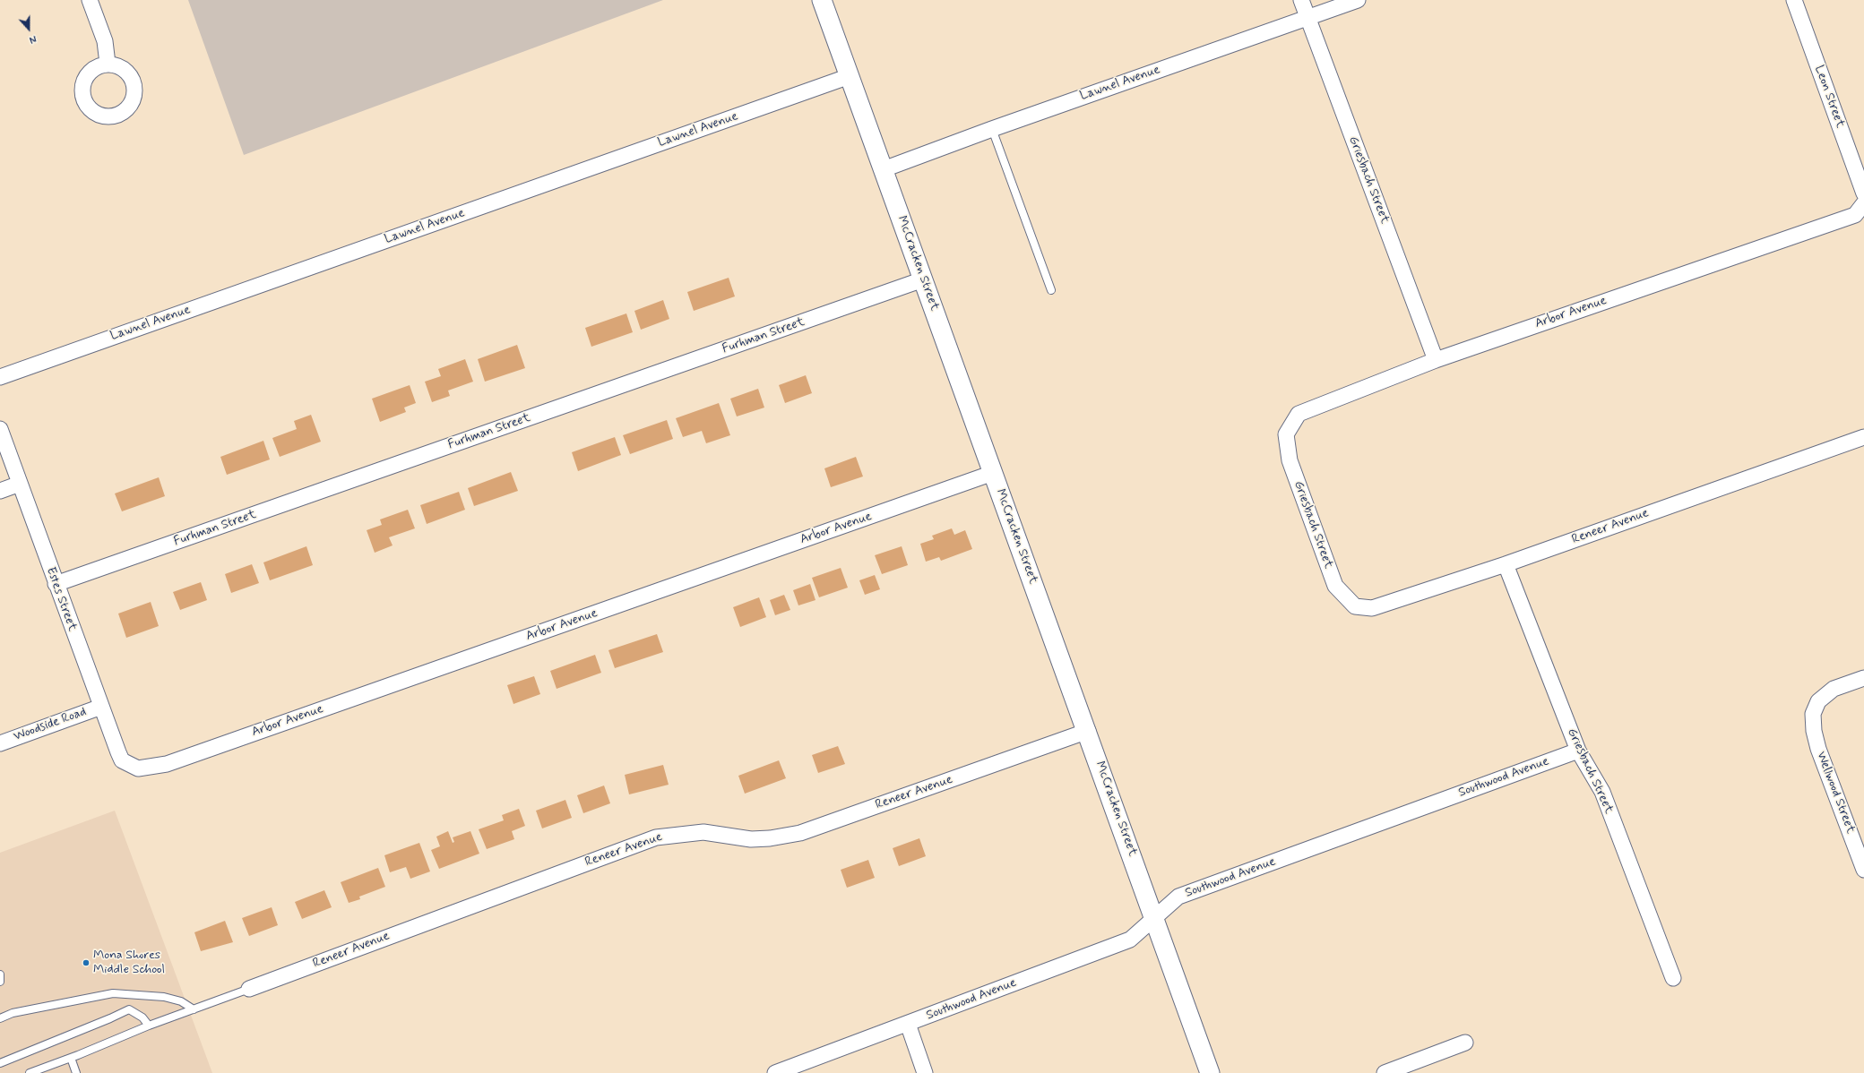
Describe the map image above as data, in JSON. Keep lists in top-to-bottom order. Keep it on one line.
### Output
{"streets":{"street":["Lawnel Avenue","Leon Street","Griesbach Street","McCracken Street","Arbor Avenue","Furhman Street","Reneer Avenue","Estes Street","Woodside Road","Southwood Avenue","Wellwood Street"]},"crossings":[["Lawnel Avenue","Griesbach Street"],["Lawnel Avenue","McCracken Street"],["Griesbach Street","Arbor Avenue"],["Griesbach Street","Reneer Avenue"],["Griesbach Street","Southwood Avenue"],["McCracken Street","Arbor Avenue"],["McCracken Street","Furhman Street"],["McCracken Street","Reneer Avenue"],["McCracken Street","Southwood Avenue"],["Arbor Avenue","Estes Street"],["Furhman Street","Estes Street"],["Estes Street","Woodside Road"]],"places":["Mona Shores Middle School"],"north":"bottom"}
